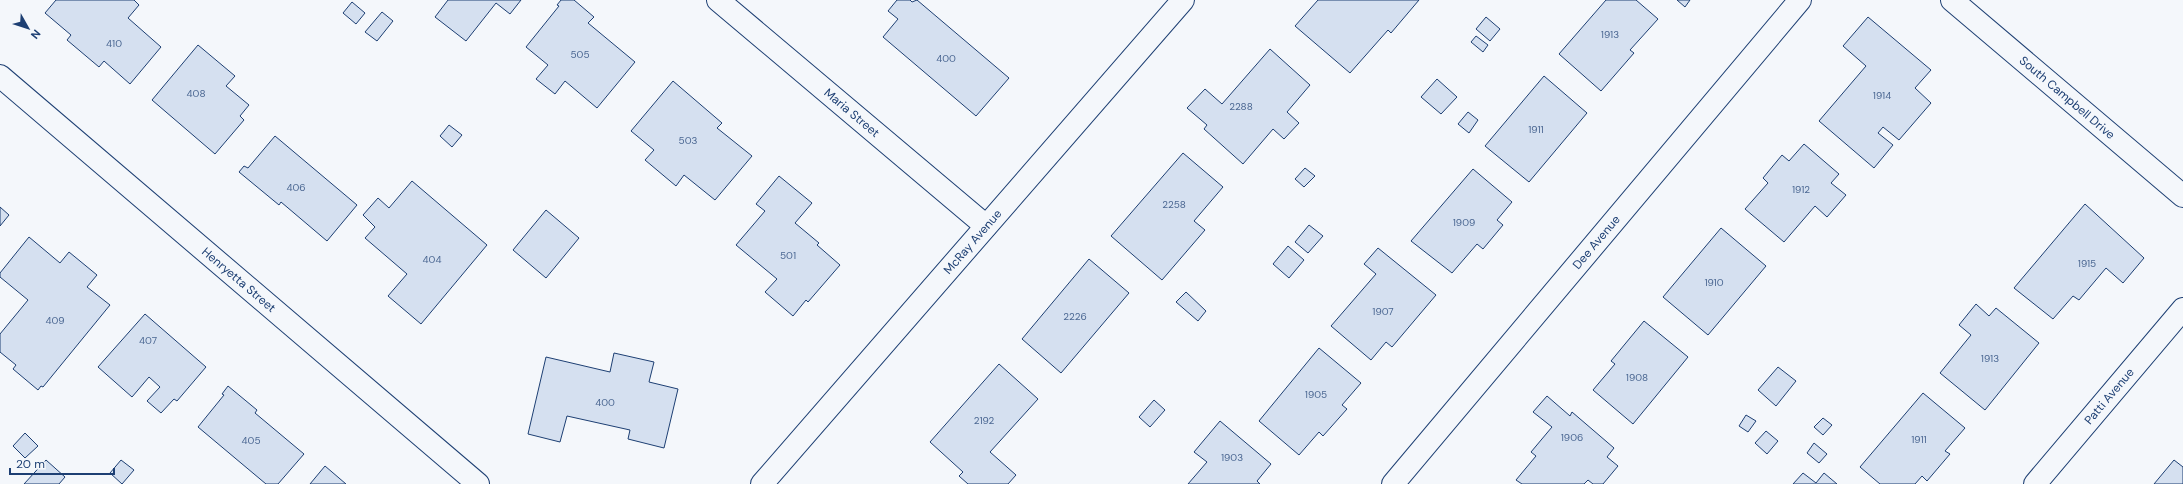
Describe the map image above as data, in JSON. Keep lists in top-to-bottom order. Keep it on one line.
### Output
{"streets":{"street":["South Campbell Drive","Maria Street","McRay Avenue","Dee Avenue","Henryetta Street","Patti Avenue"]},"crossings":[["Maria Street","McRay Avenue"]],"house_numbers":["1913","410","505","400","408","1914","2288","1911","503","406","1912","2258","1909","501","404","1915","1910","1907","2226","409","407","1913","1908","1905","400","2192","1906","1911","405","1903"],"scale_bar":"20 m","north":"bottom right"}
